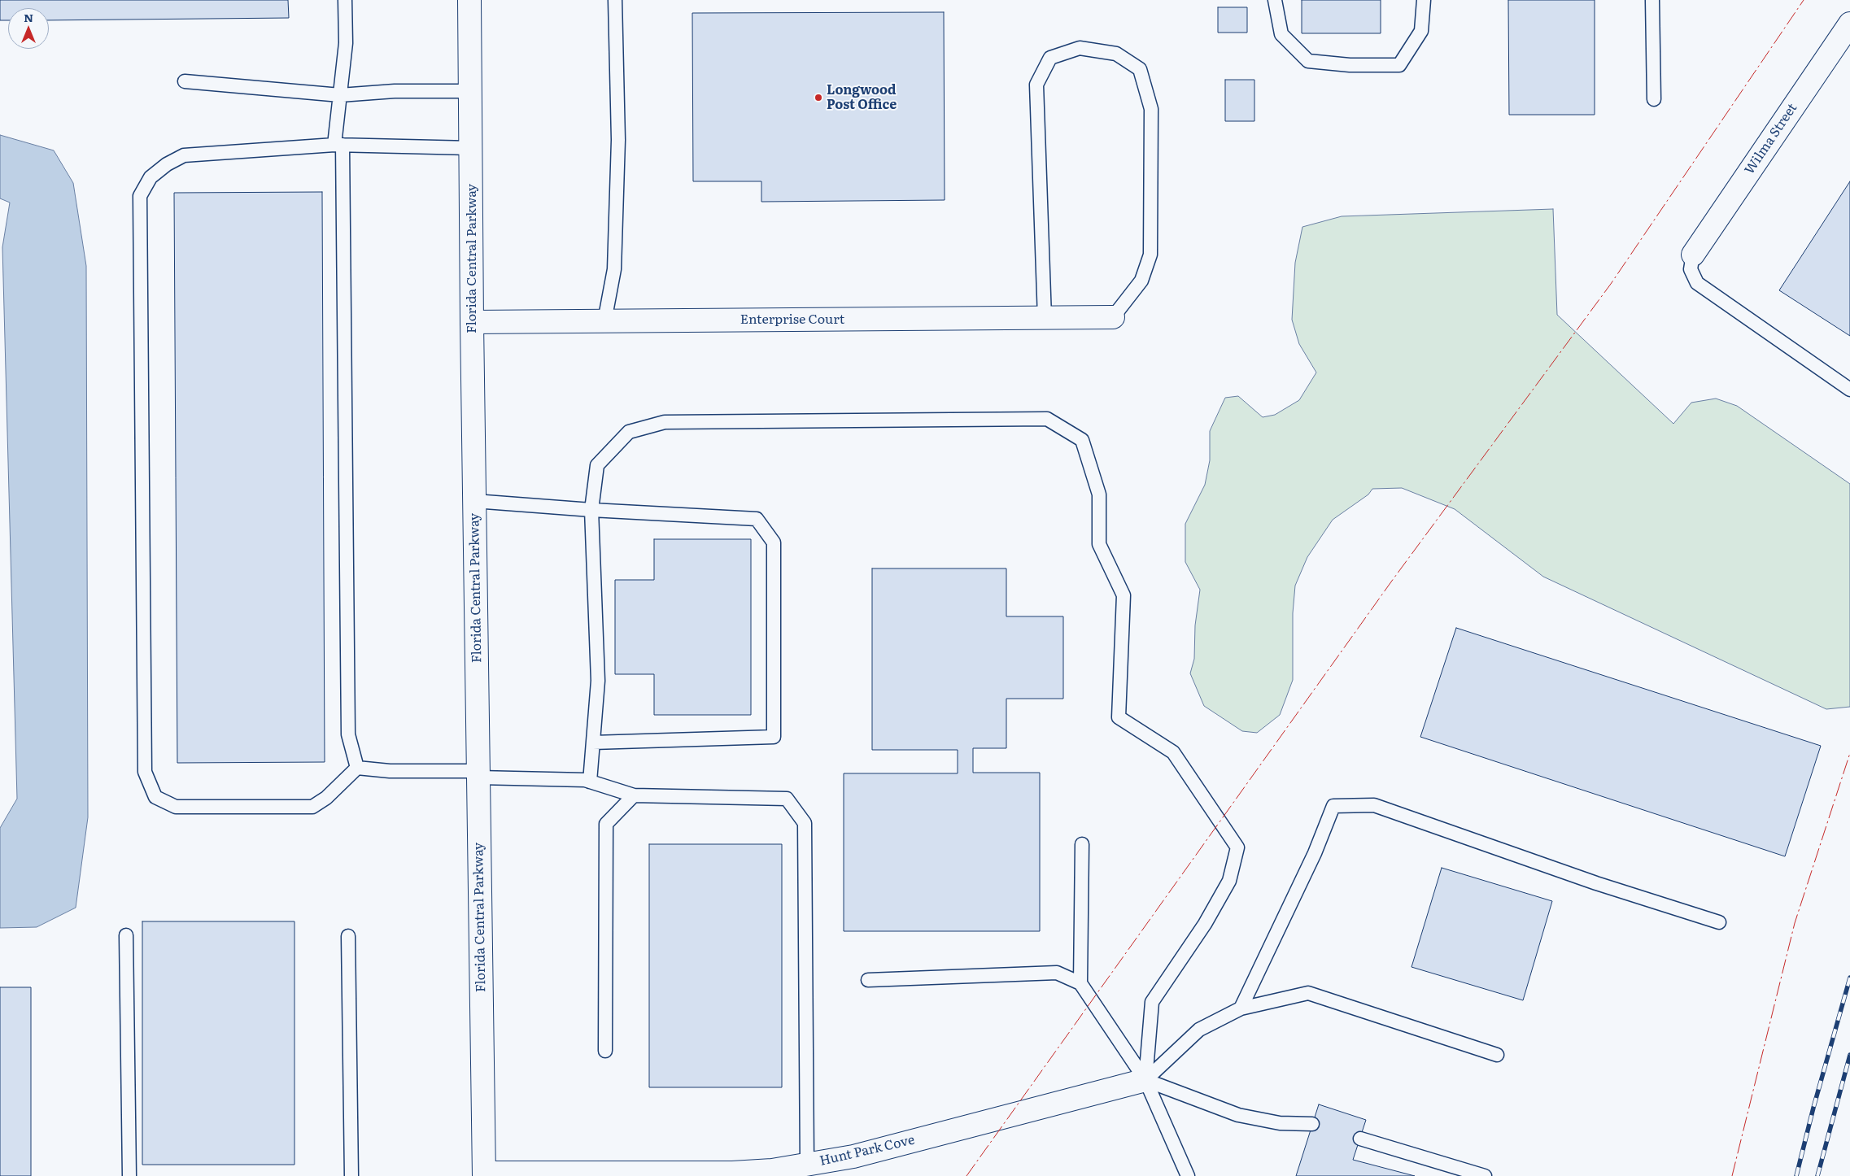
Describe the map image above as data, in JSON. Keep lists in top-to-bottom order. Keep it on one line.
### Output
{"streets":{"street":["Wilma Street","Florida Central Parkway","Enterprise Court","Hunt Park Cove"]},"crossings":[["Florida Central Parkway","Enterprise Court"],["Florida Central Parkway","Hunt Park Cove"]],"places":["Longwood Post Office"],"north":"top"}
